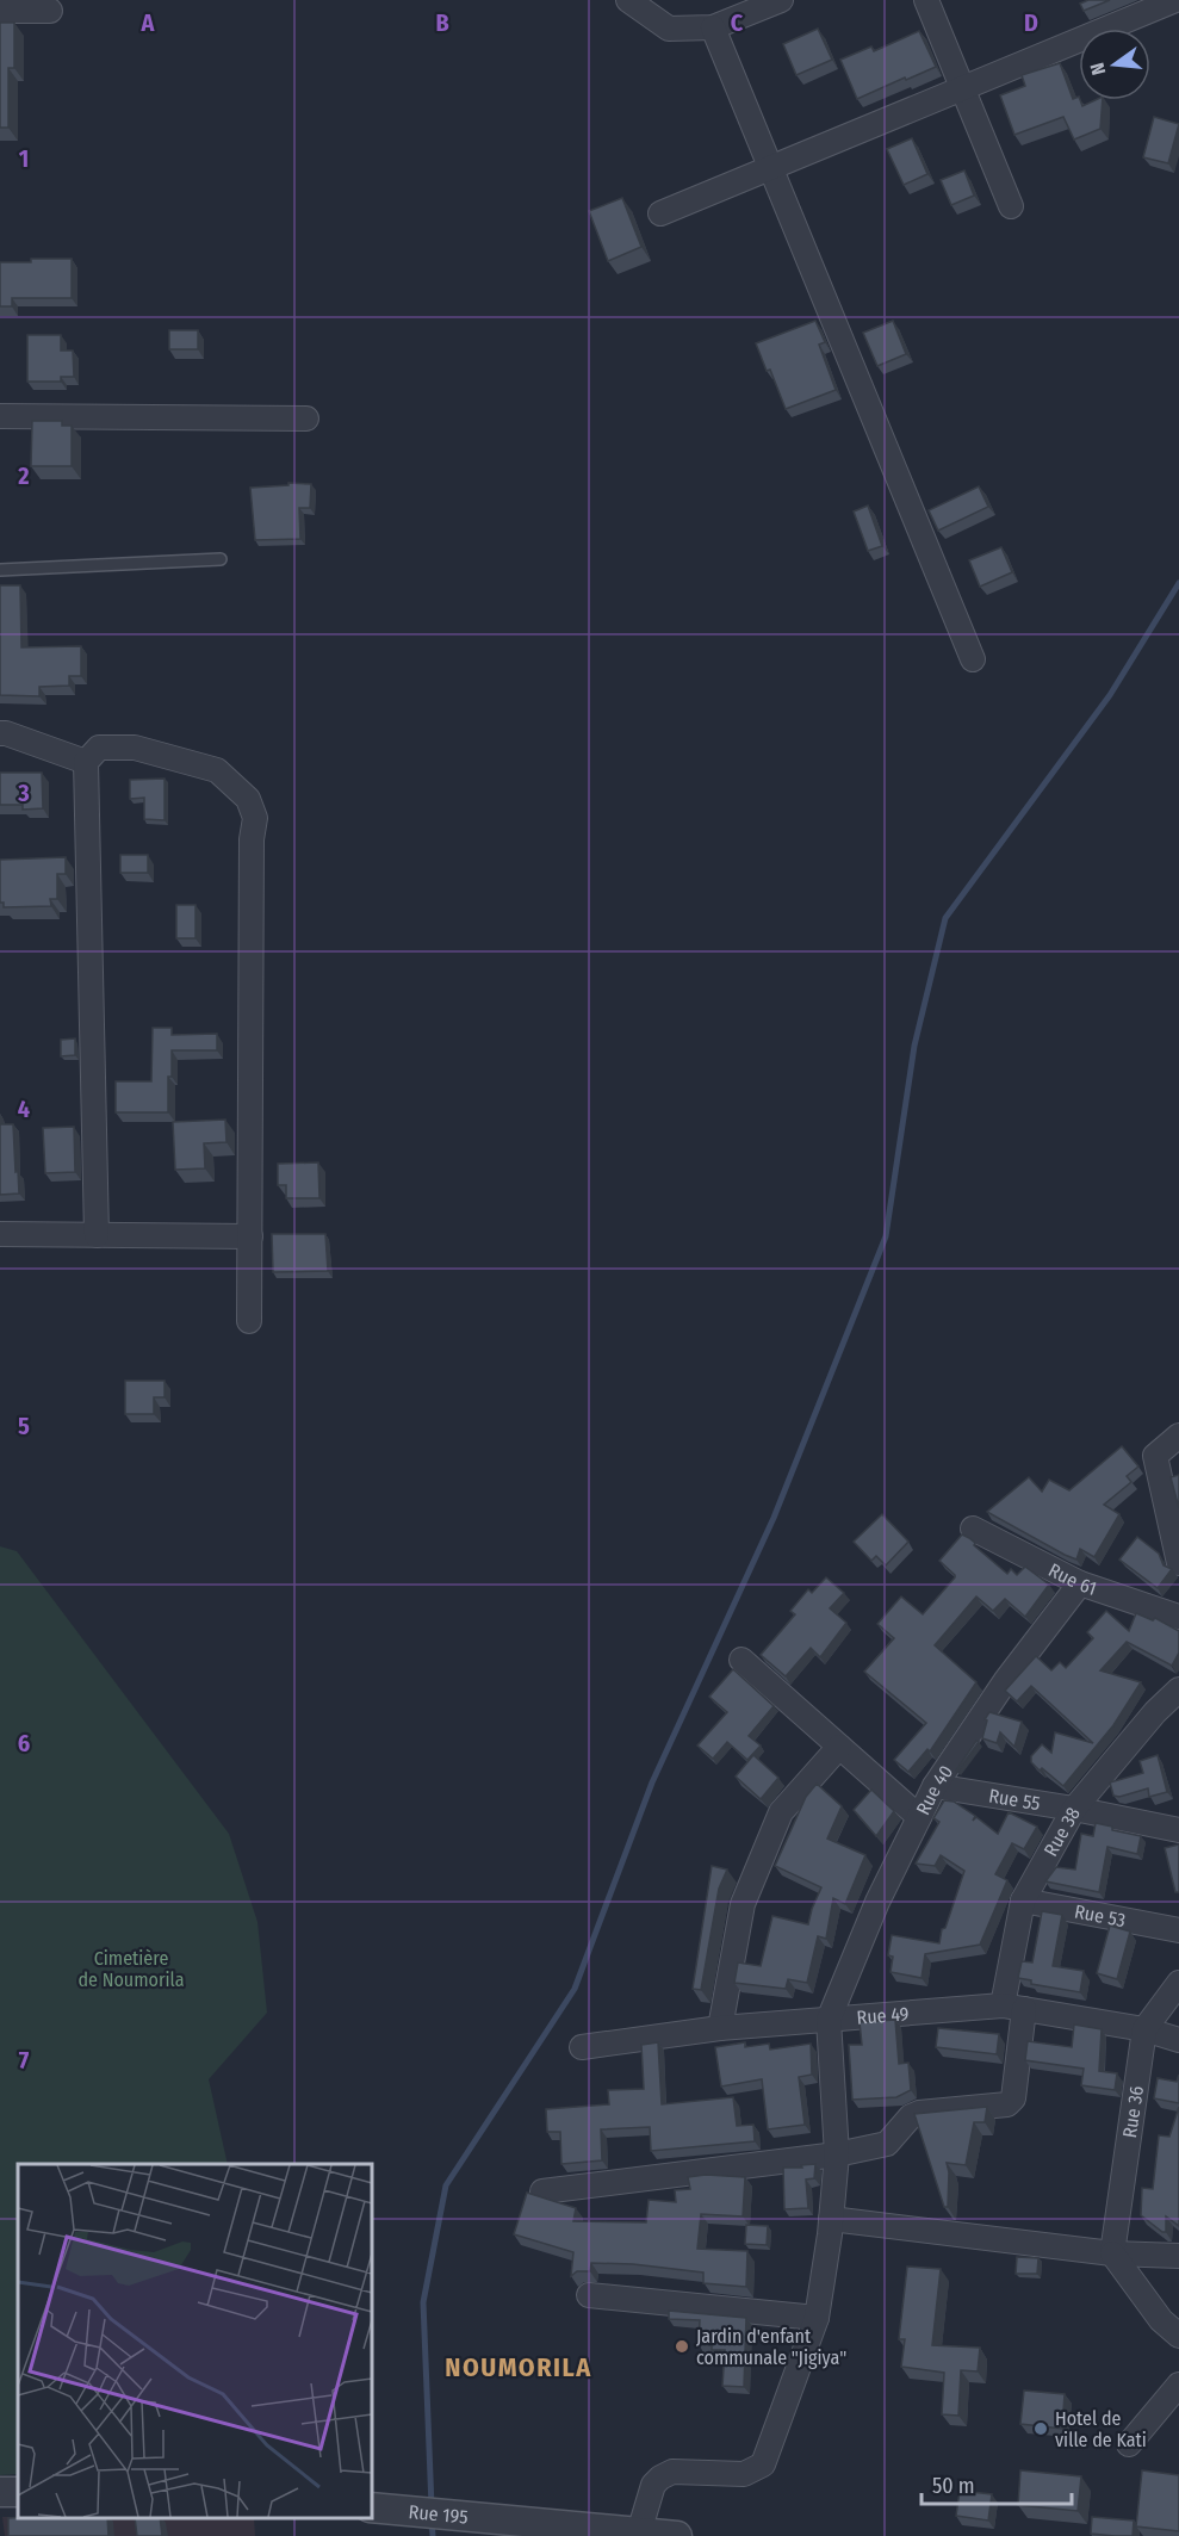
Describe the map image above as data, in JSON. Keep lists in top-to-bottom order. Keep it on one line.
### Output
{"streets":{"street":["Rue 61","Rue 40","Rue 55","Rue 38","Rue 53","Rue 49","Rue 36","Rue 195"]},"crossings":[["Rue 61","Rue 40"],["Rue 40","Rue 55"],["Rue 40","Rue 49"],["Rue 55","Rue 38"],["Rue 38","Rue 53"],["Rue 38","Rue 49"],["Rue 49","Rue 36"]],"districts":["NOUMORILA"],"parks":["Cimetière de Noumorila"],"places":["Jardin d'enfant communale \"Jigiya\"","Hotel de ville de Kati"],"scale_bar":"50 m","north":"left","grid":{"columns":["A","B","C","D"],"rows":["1","2","3","4","5","6","7"]}}
